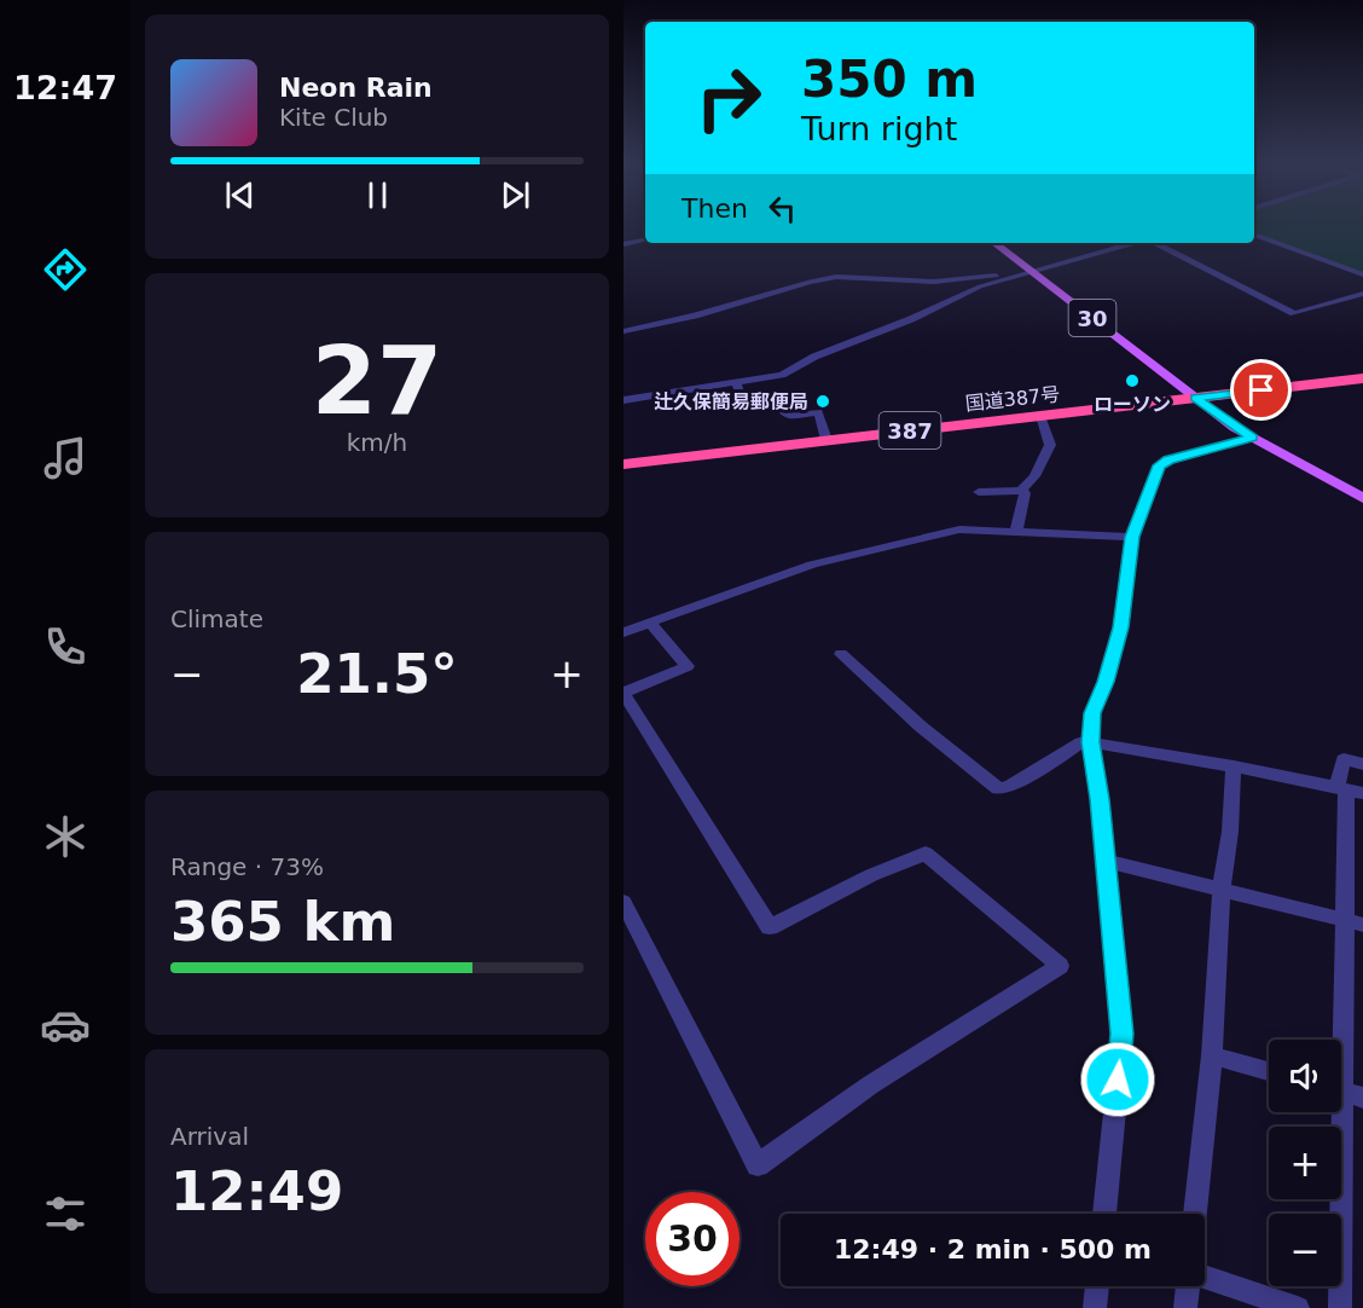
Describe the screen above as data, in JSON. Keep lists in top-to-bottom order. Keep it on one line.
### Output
{"streets":{"highway":["国道387号","387"],"main road":["30"]},"crossings":[["30","国道387号"]],"places":["ローソン","辻久保簡易郵便局"],"page":{"tabs":"12:47","turn":["350 m","Turn right"],"song":["Neon Rain","Kite Club"],"then":"Then","tile":[["27","km/h"],"Climate",["Range · 73%","365 km"],["Arrival","12:49"]],"heat":["−","21.5°","+"],"map_buttons":["+","−"],"limit":"30","trip":"12:49 · 2 min · 500 m"}}
